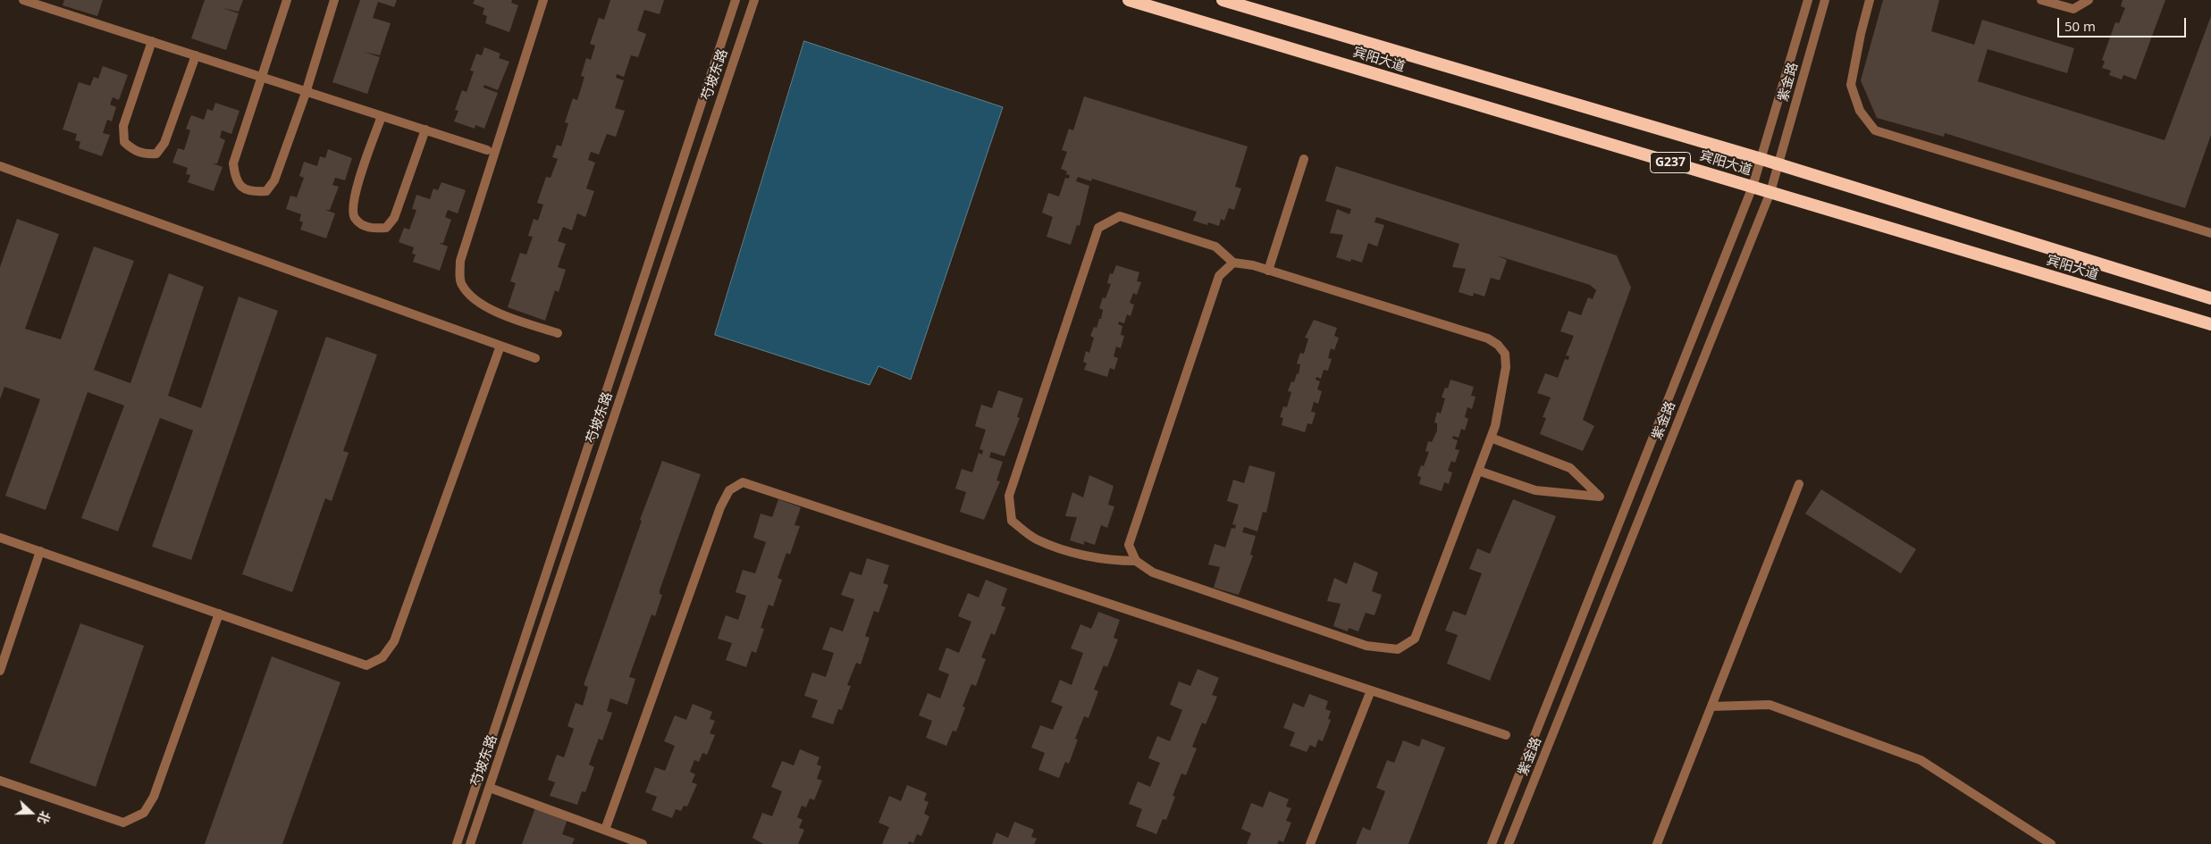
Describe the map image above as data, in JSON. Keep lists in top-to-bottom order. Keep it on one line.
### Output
{"streets":{"highway":["宾阳大道","G237"],"street":["芍坡东路","紫金路"]},"crossings":[["宾阳大道","紫金路"]],"scale_bar":"50 m","north":"right"}
